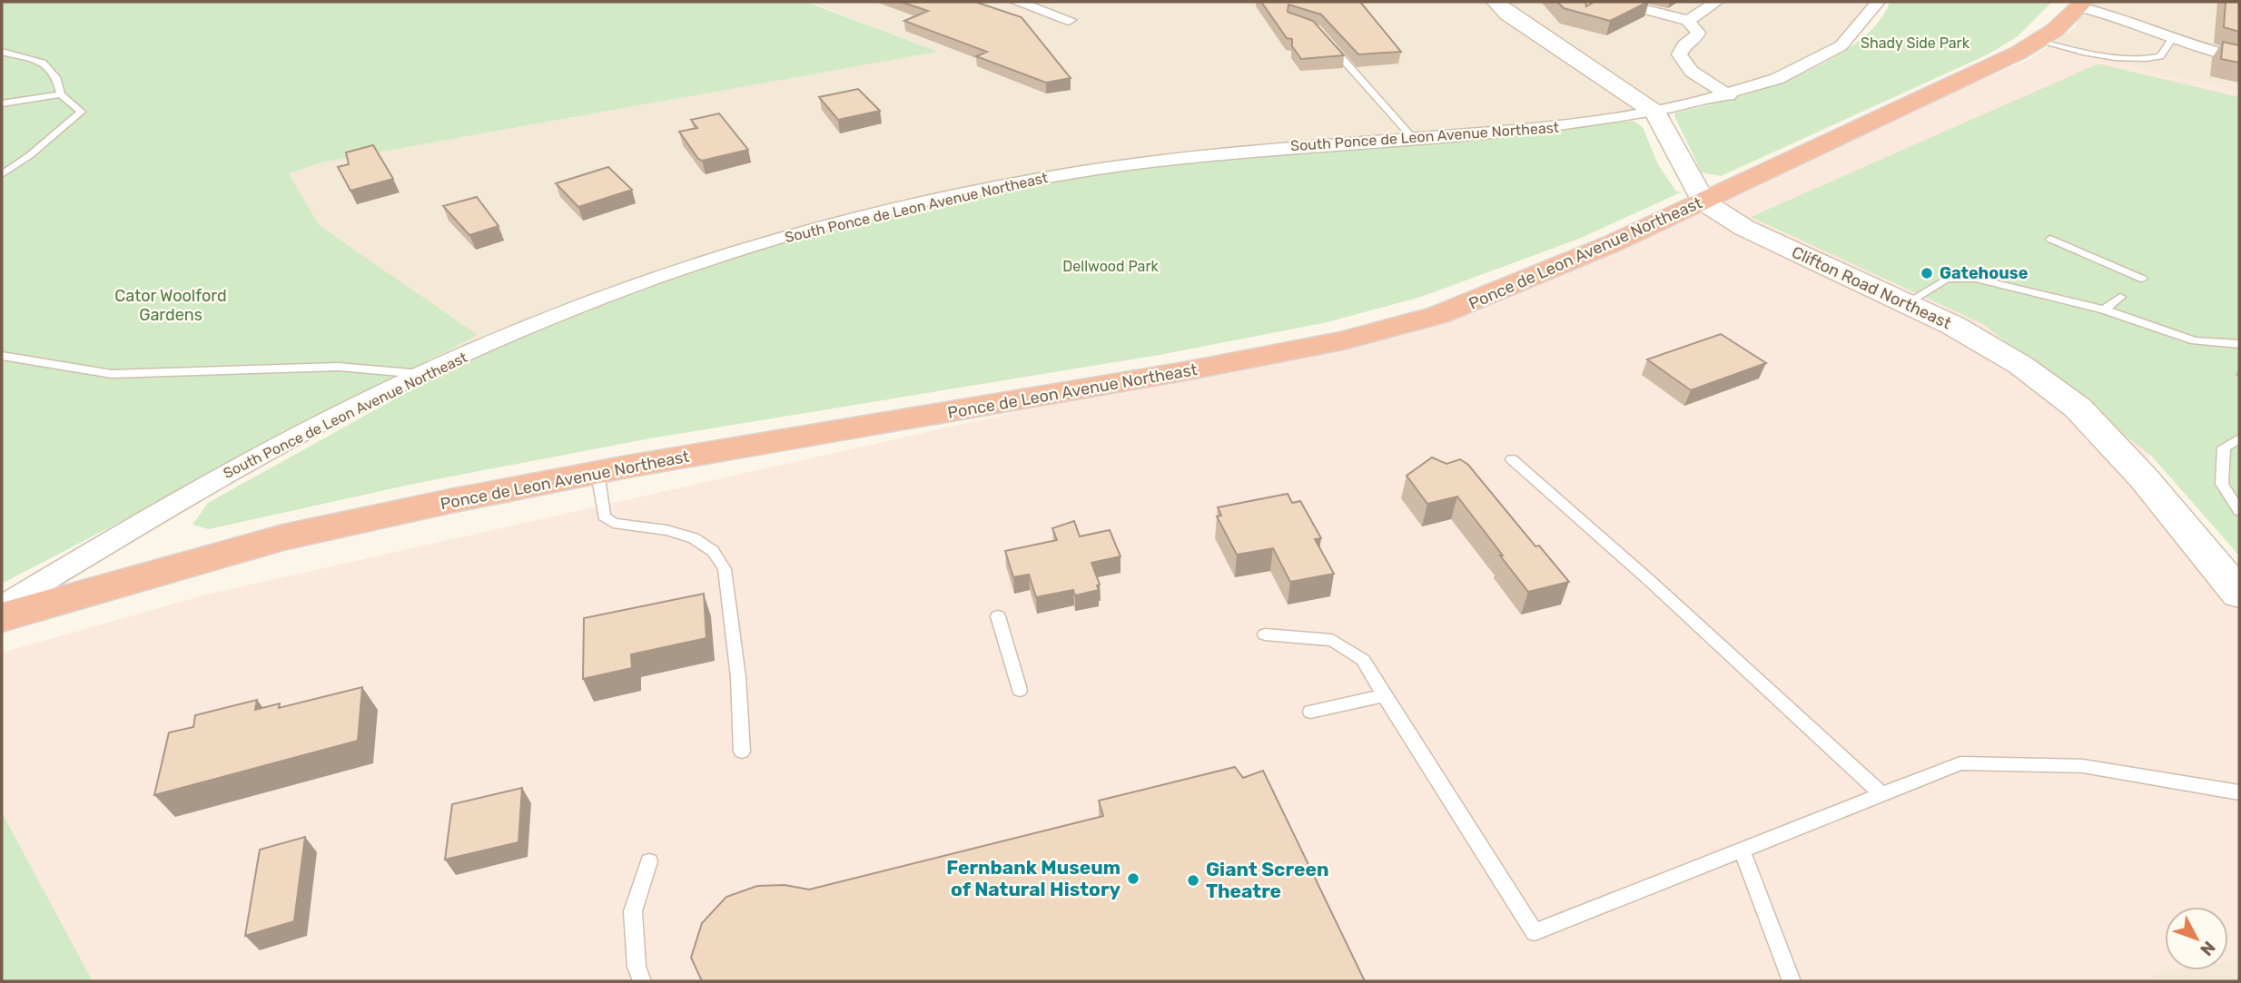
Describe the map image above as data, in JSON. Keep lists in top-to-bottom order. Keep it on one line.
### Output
{"streets":{"highway":["Ponce de Leon Avenue Northeast"],"street":["South Ponce de Leon Avenue Northeast","Clifton Road Northeast"]},"crossings":[["South Ponce de Leon Avenue Northeast","Clifton Road Northeast"],["Ponce de Leon Avenue Northeast","Clifton Road Northeast"]],"parks":["Shady Side Park","Dellwood Park","Cator Woolford Gardens"],"places":["Gatehouse","Fernbank Museum of Natural History","Giant Screen Theatre"],"north":"bottom right"}
